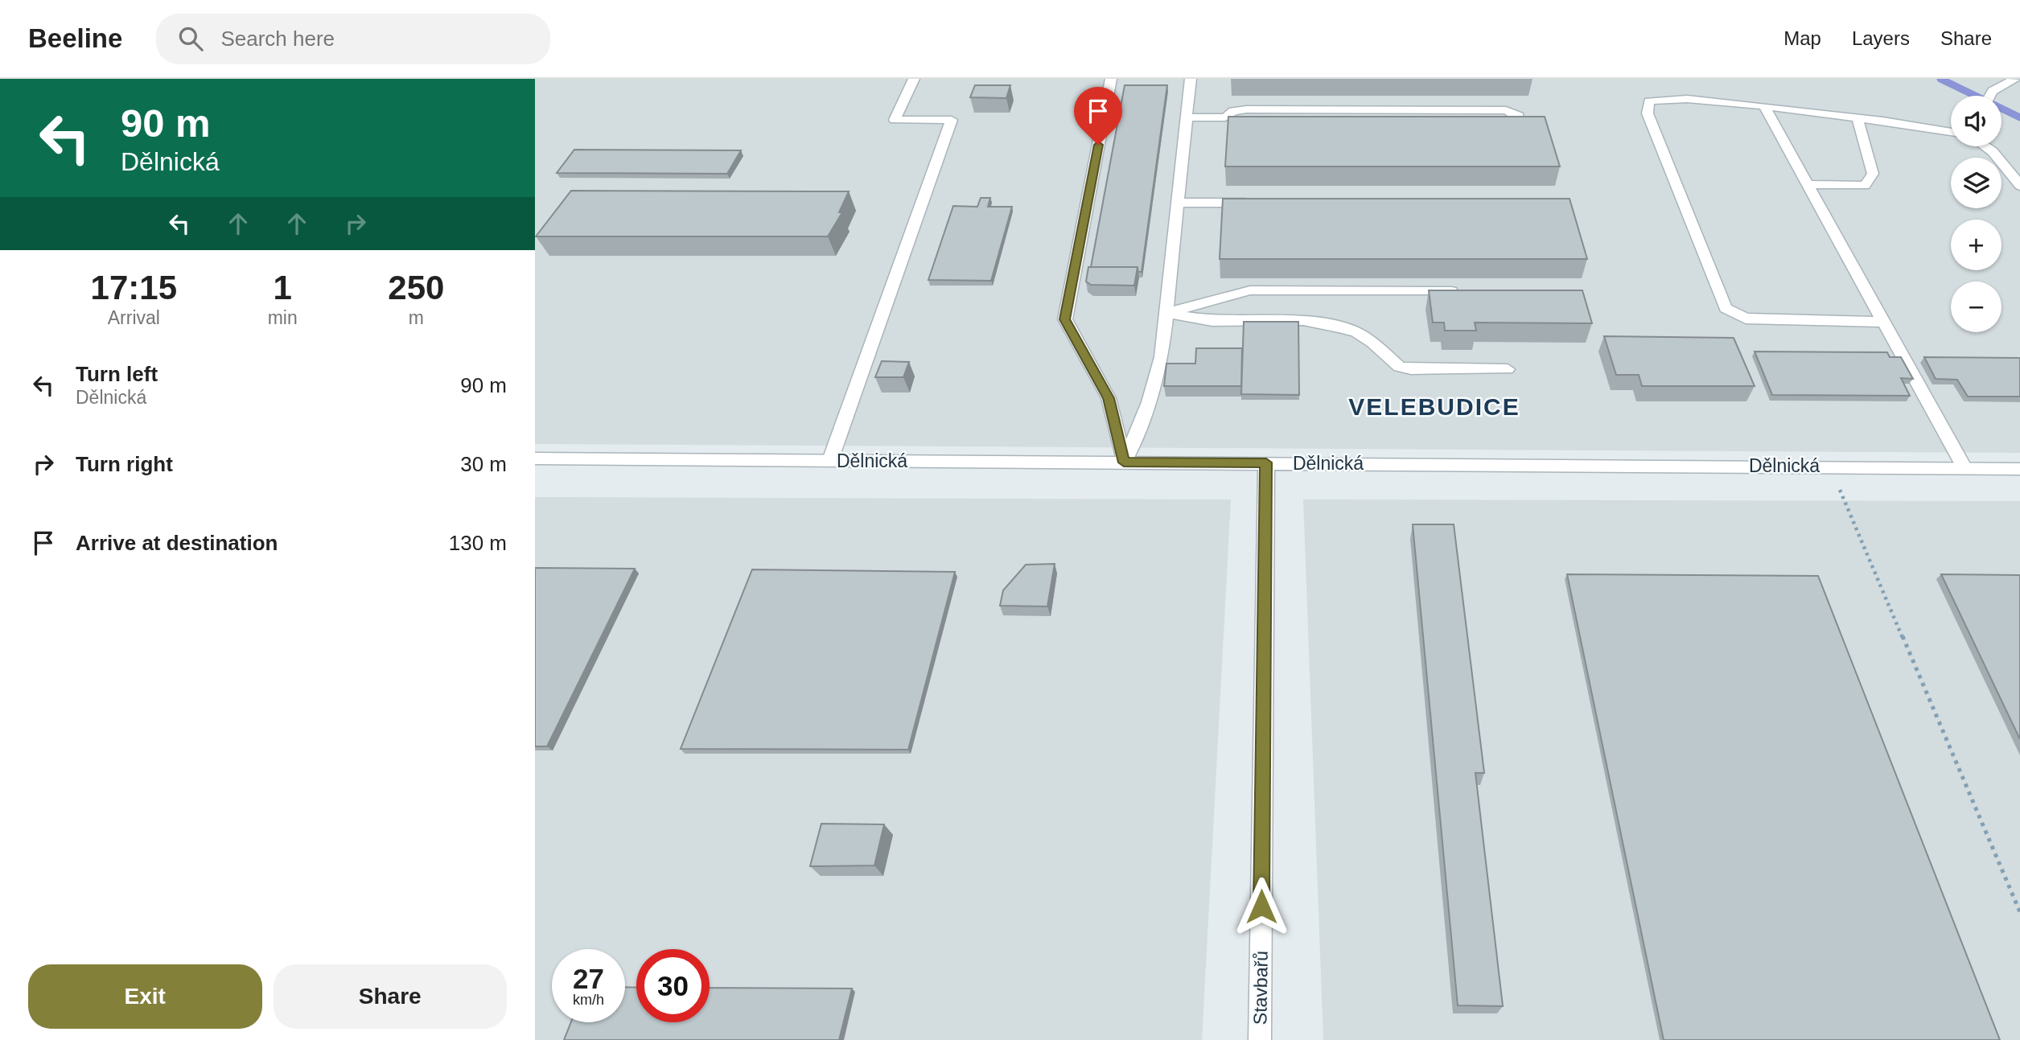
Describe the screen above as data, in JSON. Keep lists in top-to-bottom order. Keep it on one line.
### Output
{"streets":{"street":["Dělnická","Stavbařů"]},"crossings":[["Dělnická","Stavbařů"]],"districts":["VELEBUDICE"],"page":{"header":"Beeline","search":"Search here","nav":["Map","Layers","Share"],"turn":["90 m","Dělnická"],"map_buttons":["+","−"],"eta":["17:15","Arrival","1","min","250","m"],"list":[{"name":"Turn left","note":"Dělnická","value":"90 m"},{"name":"Turn right","value":"30 m"},{"name":"Arrive at destination","value":"130 m"}],"speed":"27 km/h","limit":"30","buttons":["Exit","Share"]}}
